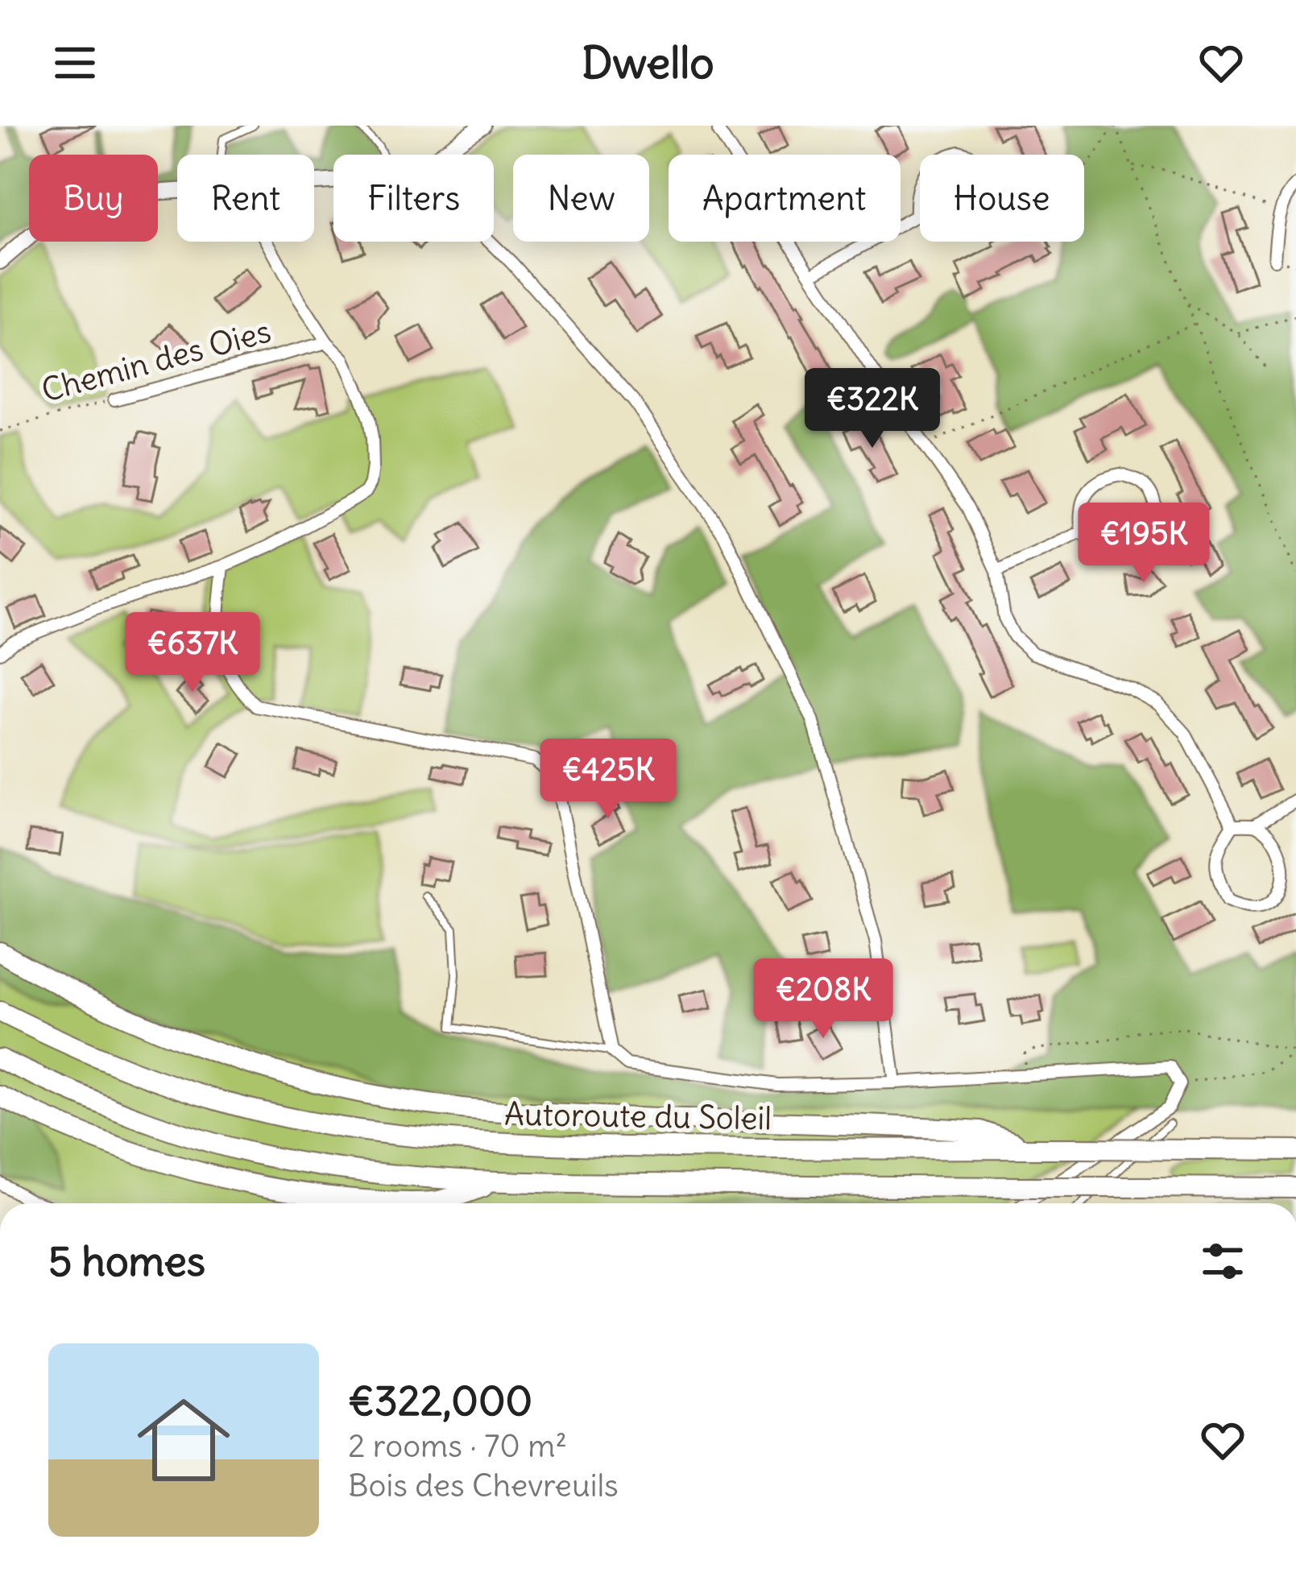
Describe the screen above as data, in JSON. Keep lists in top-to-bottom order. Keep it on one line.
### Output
{"streets":{"highway":["Autoroute du Soleil"],"street":["Chemin des Oies"]},"page":{"header":"Dwello","chip":["Buy","Rent","Filters","New","Apartment","House"],"price":["€322K","€195K","€637K","€425K","€208K"],"heading":"5 homes","list":[{"name":"€322,000","note":"2 rooms · 70 m² · Bois des Chevreuils"}]}}
